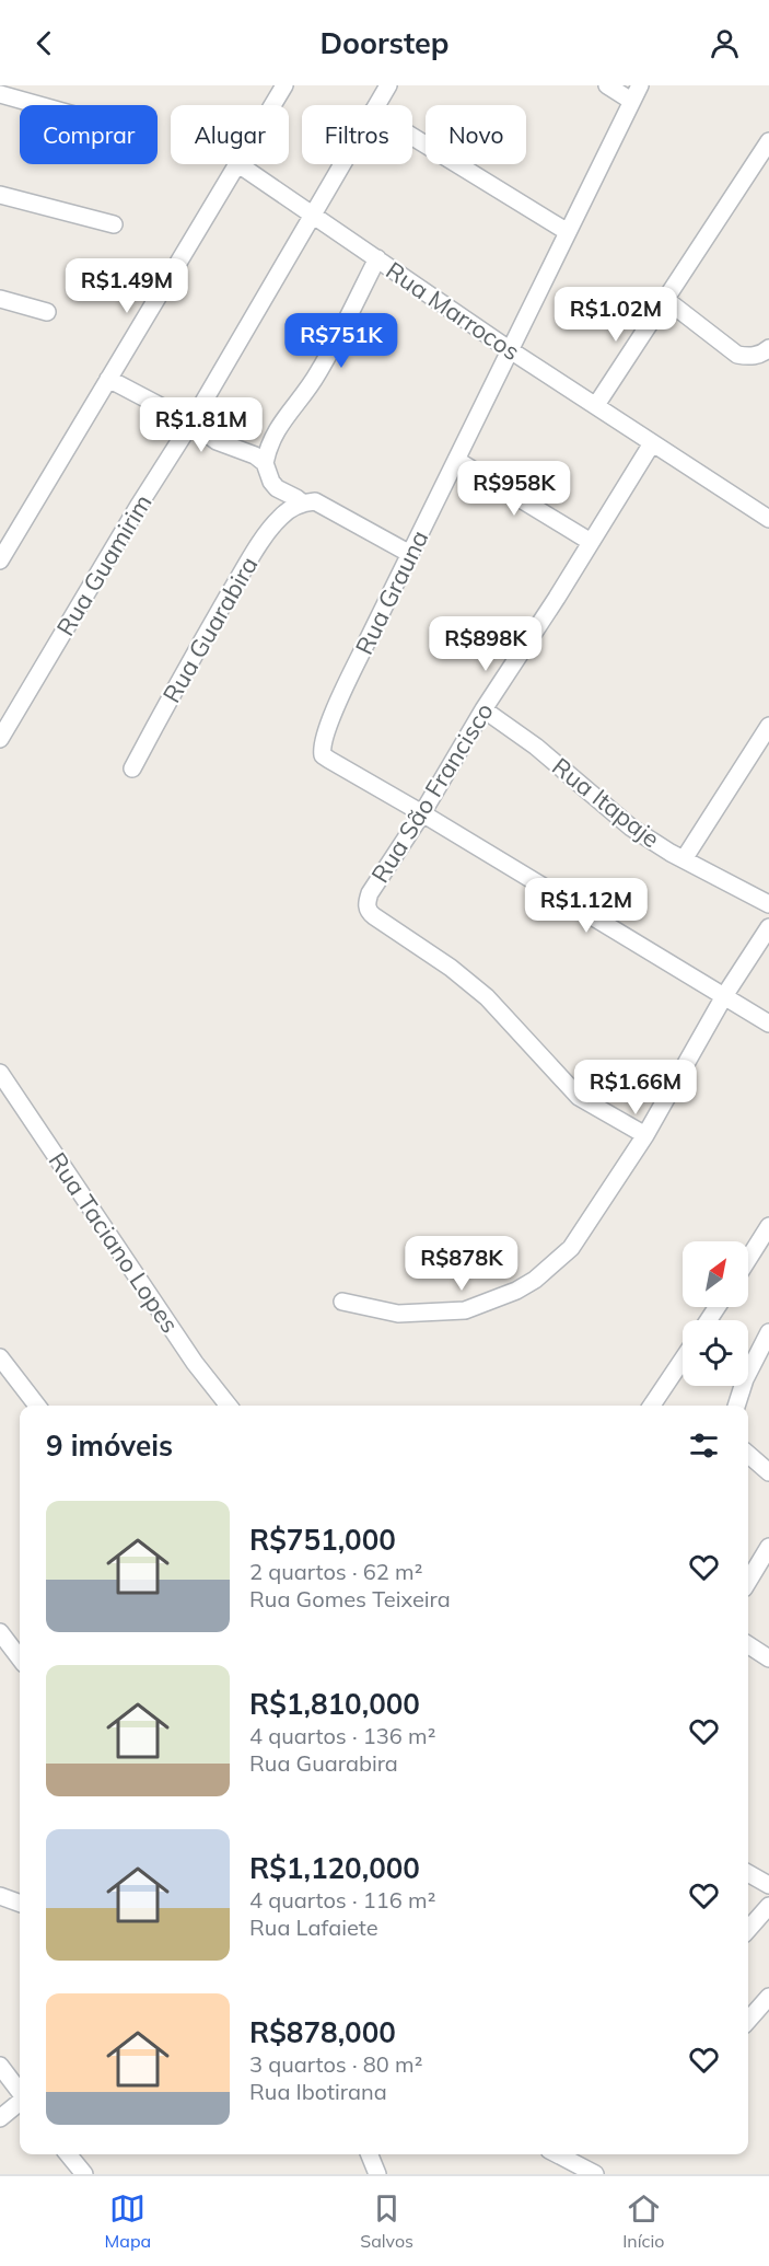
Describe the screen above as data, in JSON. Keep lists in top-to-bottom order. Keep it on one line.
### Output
{"streets":{"street":["Rua Marrocos","Rua Guamirim","Rua Grauna","Rua Guarabira","Rua São Francisco","Rua Itapaje","Rua Taciano Lopes"]},"crossings":[["Rua Marrocos","Rua Guamirim"],["Rua Marrocos","Rua Grauna"],["Rua Marrocos","Rua São Francisco"],["Rua Grauna","Rua São Francisco"],["Rua São Francisco","Rua Itapaje"]],"north":"top right","page":{"header":"Doorstep","chip":["Comprar","Alugar","Filtros","Novo"],"price":["R$1.49M","R$1.02M","R$751K","R$1.81M","R$958K","R$898K","R$1.12M","R$1.66M","R$878K"],"heading":"9 imóveis","list":[{"name":"R$751,000","note":"2 quartos · 62 m² · Rua Gomes Teixeira"},{"name":"R$1,810,000","note":"4 quartos · 136 m² · Rua Guarabira"},{"name":"R$1,120,000","note":"4 quartos · 116 m² · Rua Lafaiete"},{"name":"R$878,000","note":"3 quartos · 80 m² · Rua Ibotirana"}],"tabs":["Mapa","Salvos","Início"]}}
